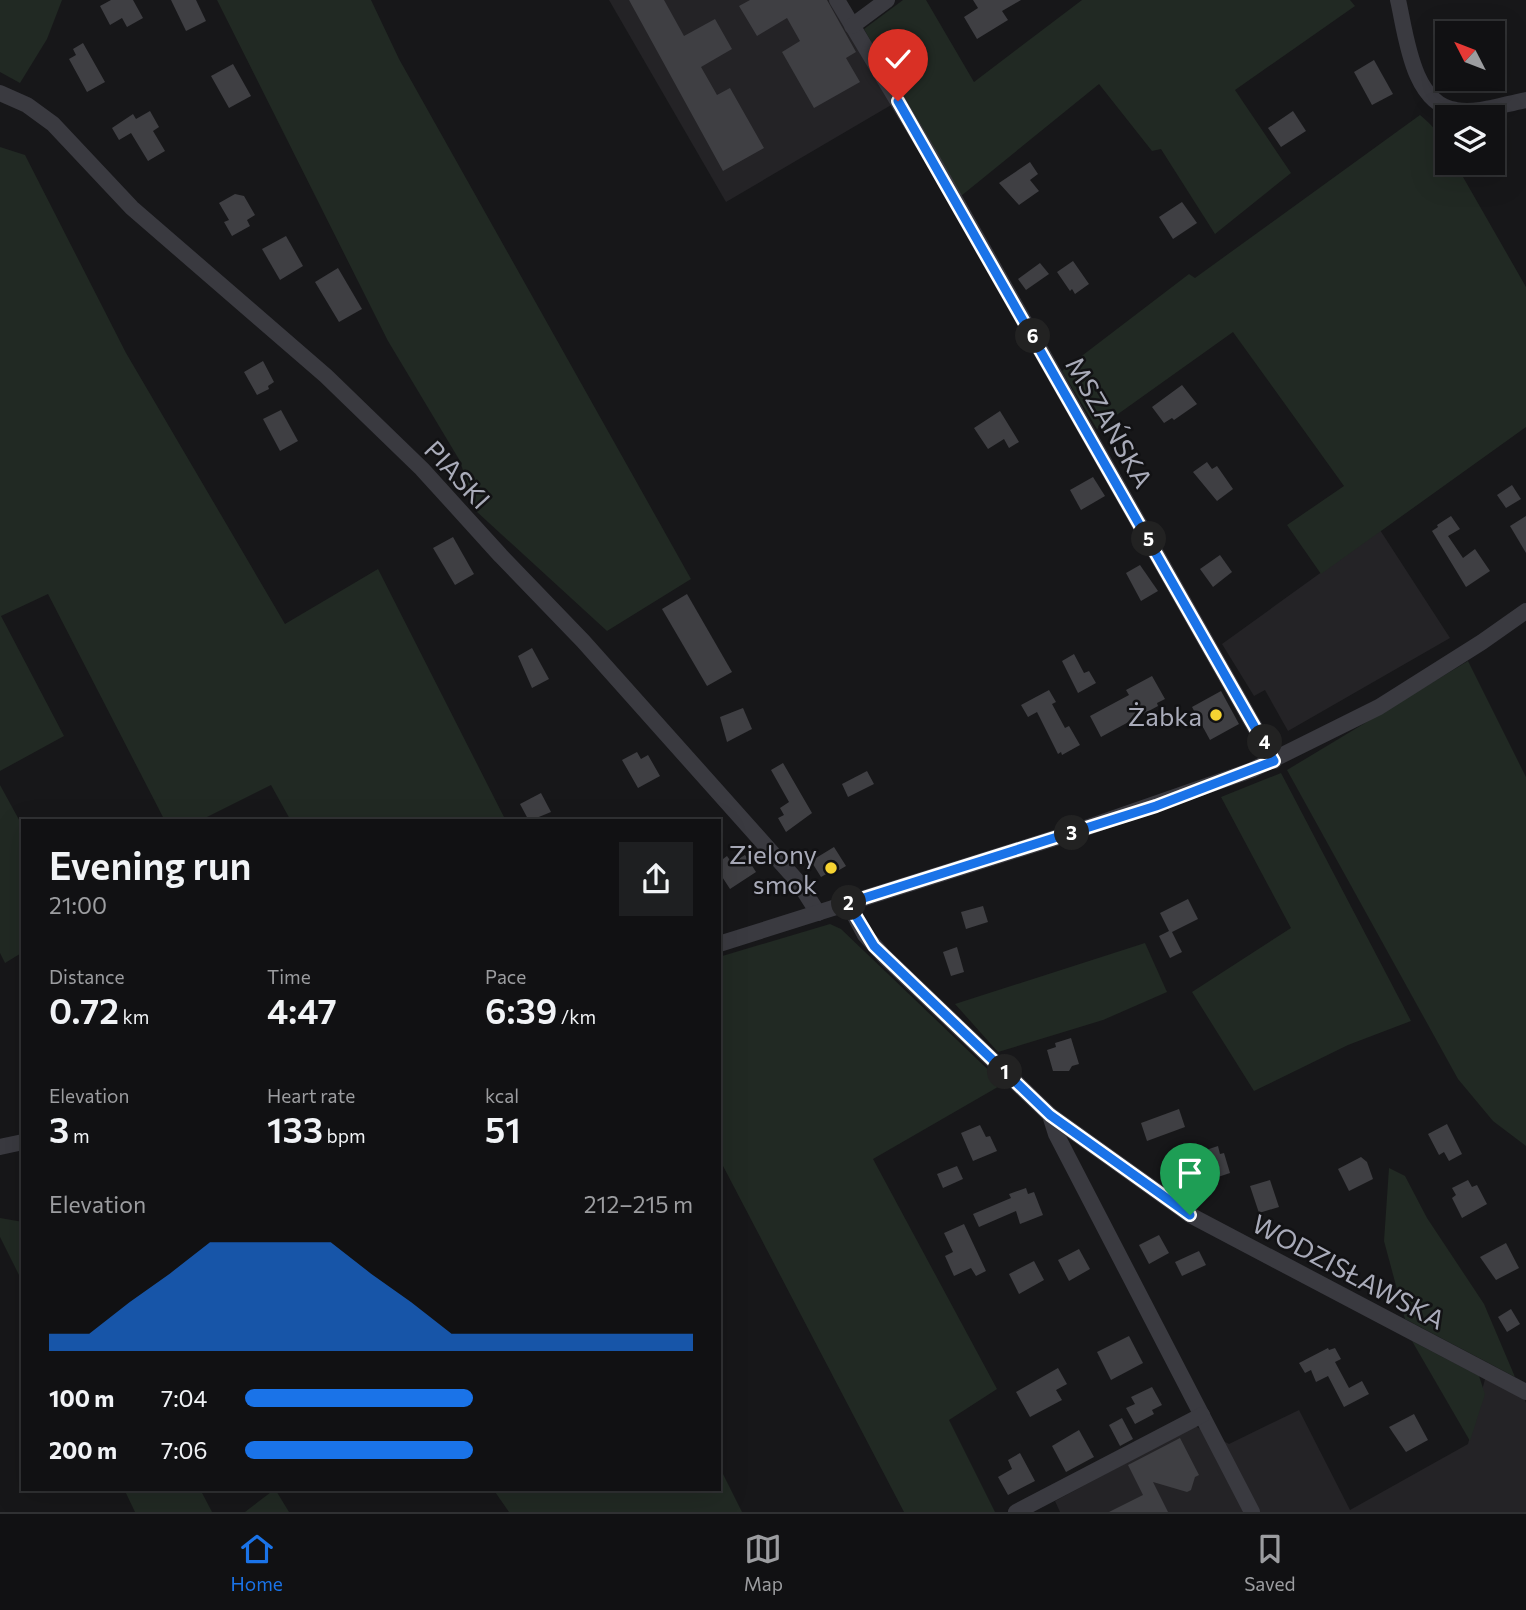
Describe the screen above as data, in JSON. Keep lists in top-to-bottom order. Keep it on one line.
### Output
{"streets":{"street":["MSZAŃSKA","PIASKI","WODZISŁAWSKA"]},"places":["Żabka","Zielony smok"],"north":"top left","page":{"pins":["6","5","4","3","2","1"],"heading":["Evening run","21:00"],"stats":[["Distance","0.72 km"],["Time","4:47"],["Pace","6:39 /km"],["Elevation","3 m"],["Heart rate","133 bpm"],["kcal","51"]],"chart":["Elevation","212–215 m"],"list":[{"name":"100 m","note":"7:04"},{"name":"200 m","note":"7:06"}],"tabs":["Home","Map","Saved"]}}
